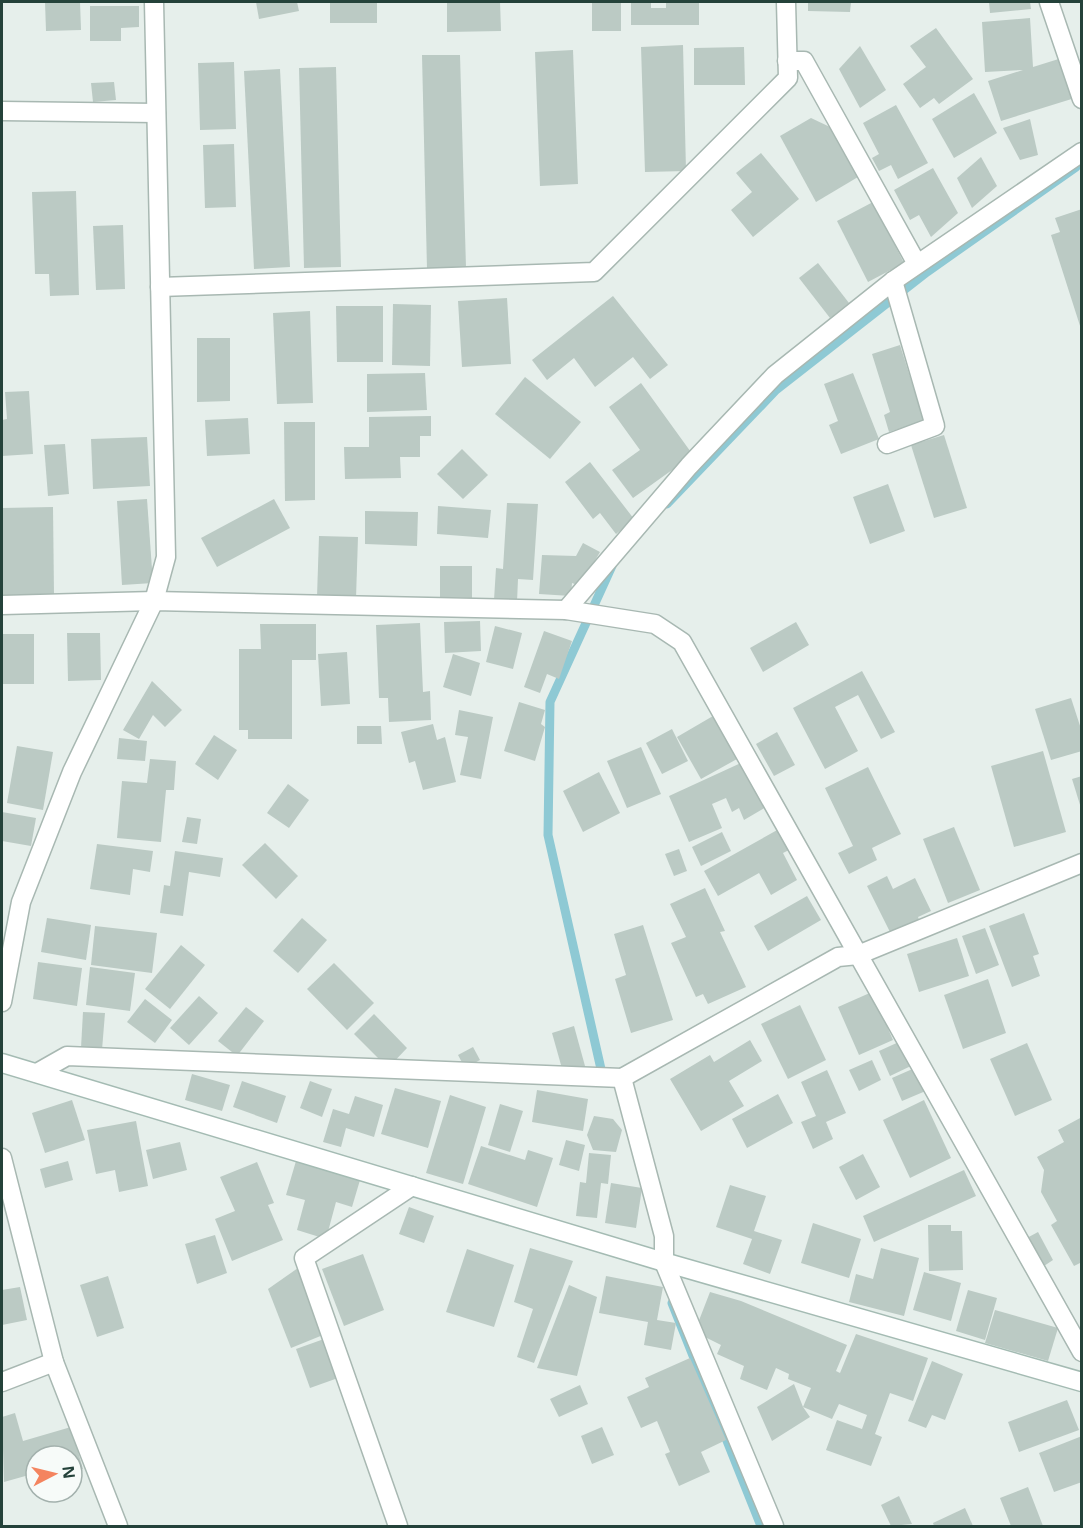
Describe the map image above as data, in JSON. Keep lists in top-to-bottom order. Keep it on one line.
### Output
{"north":"right"}
